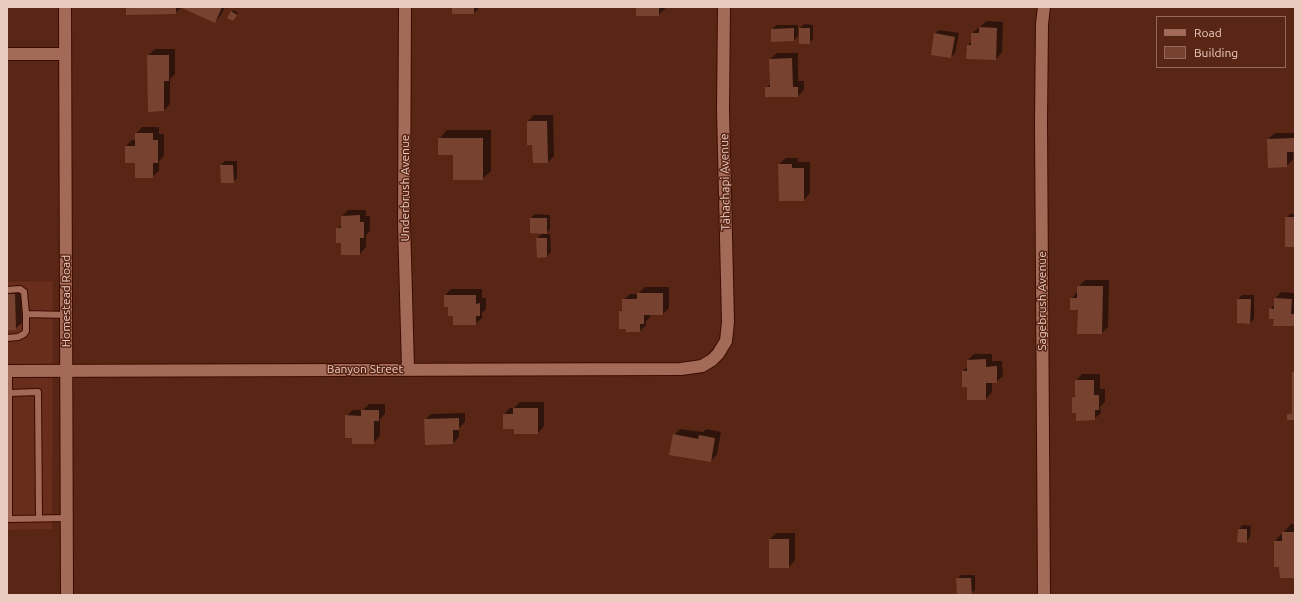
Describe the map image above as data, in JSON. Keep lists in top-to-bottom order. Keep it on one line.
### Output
{"streets":{"street":["Tahachapi Avenue","Underbrush Avenue","Homestead Road","Sagebrush Avenue","Banyon Street"]},"crossings":[["Tahachapi Avenue","Banyon Street"],["Underbrush Avenue","Banyon Street"],["Homestead Road","Banyon Street"]],"legend":["Road","Building"]}
